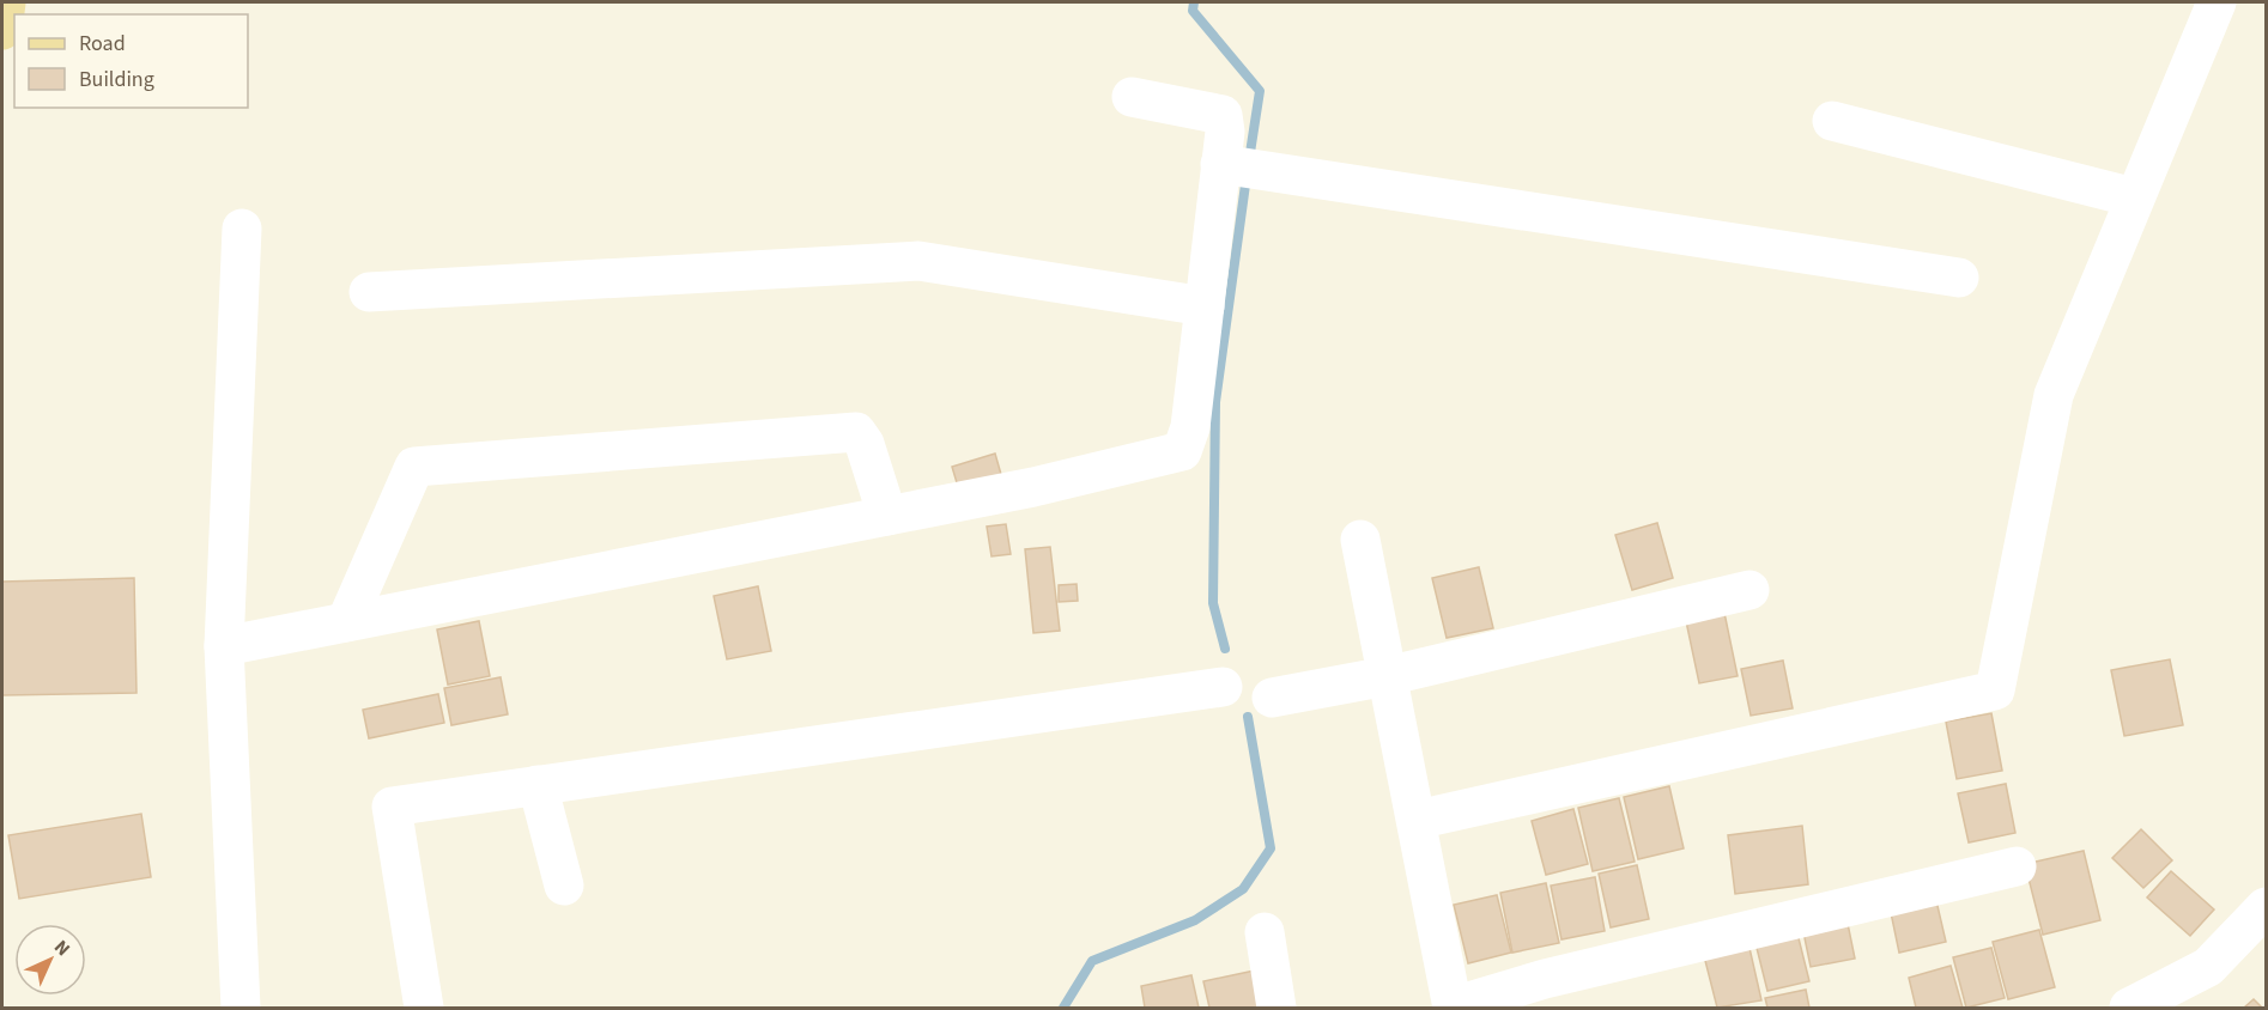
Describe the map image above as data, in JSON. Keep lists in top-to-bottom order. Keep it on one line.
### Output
{"legend":["Road","Building"],"north":"top right"}
